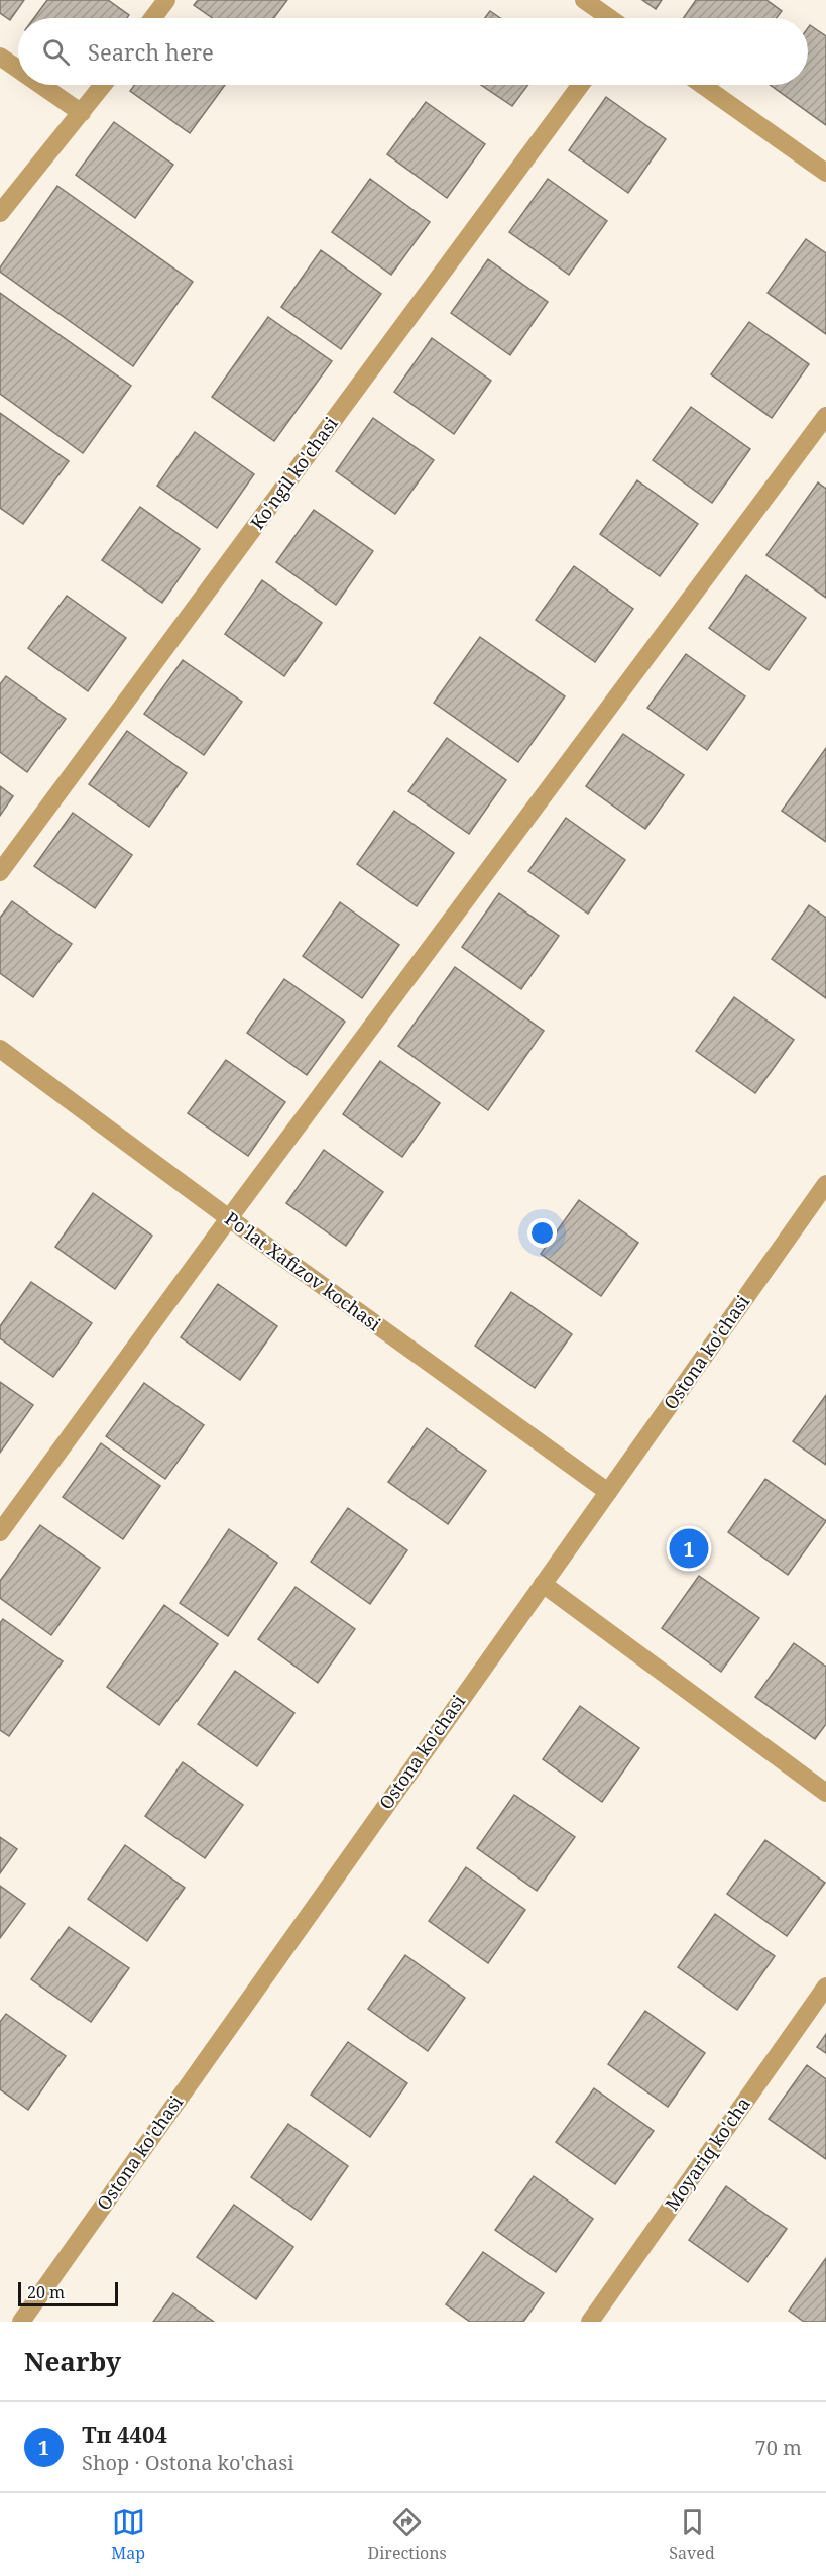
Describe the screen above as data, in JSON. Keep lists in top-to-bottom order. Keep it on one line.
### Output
{"streets":{"street":["Ko'ngil ko'chasi","Po'lat Xafizov kochasi","Ostona ko'chasi","Moyariq ko'cha"]},"crossings":[["Po'lat Xafizov kochasi","Ostona ko'chasi"]],"scale_bar":"20 m","page":{"search":"Search here","pins":"1","scale":"20 m","heading":"Nearby","list":[{"mark":"1","name":"Тп 4404","note":"Shop · Ostona ko'chasi","value":"70 m"}],"nav":["Map","Directions","Saved"]}}
